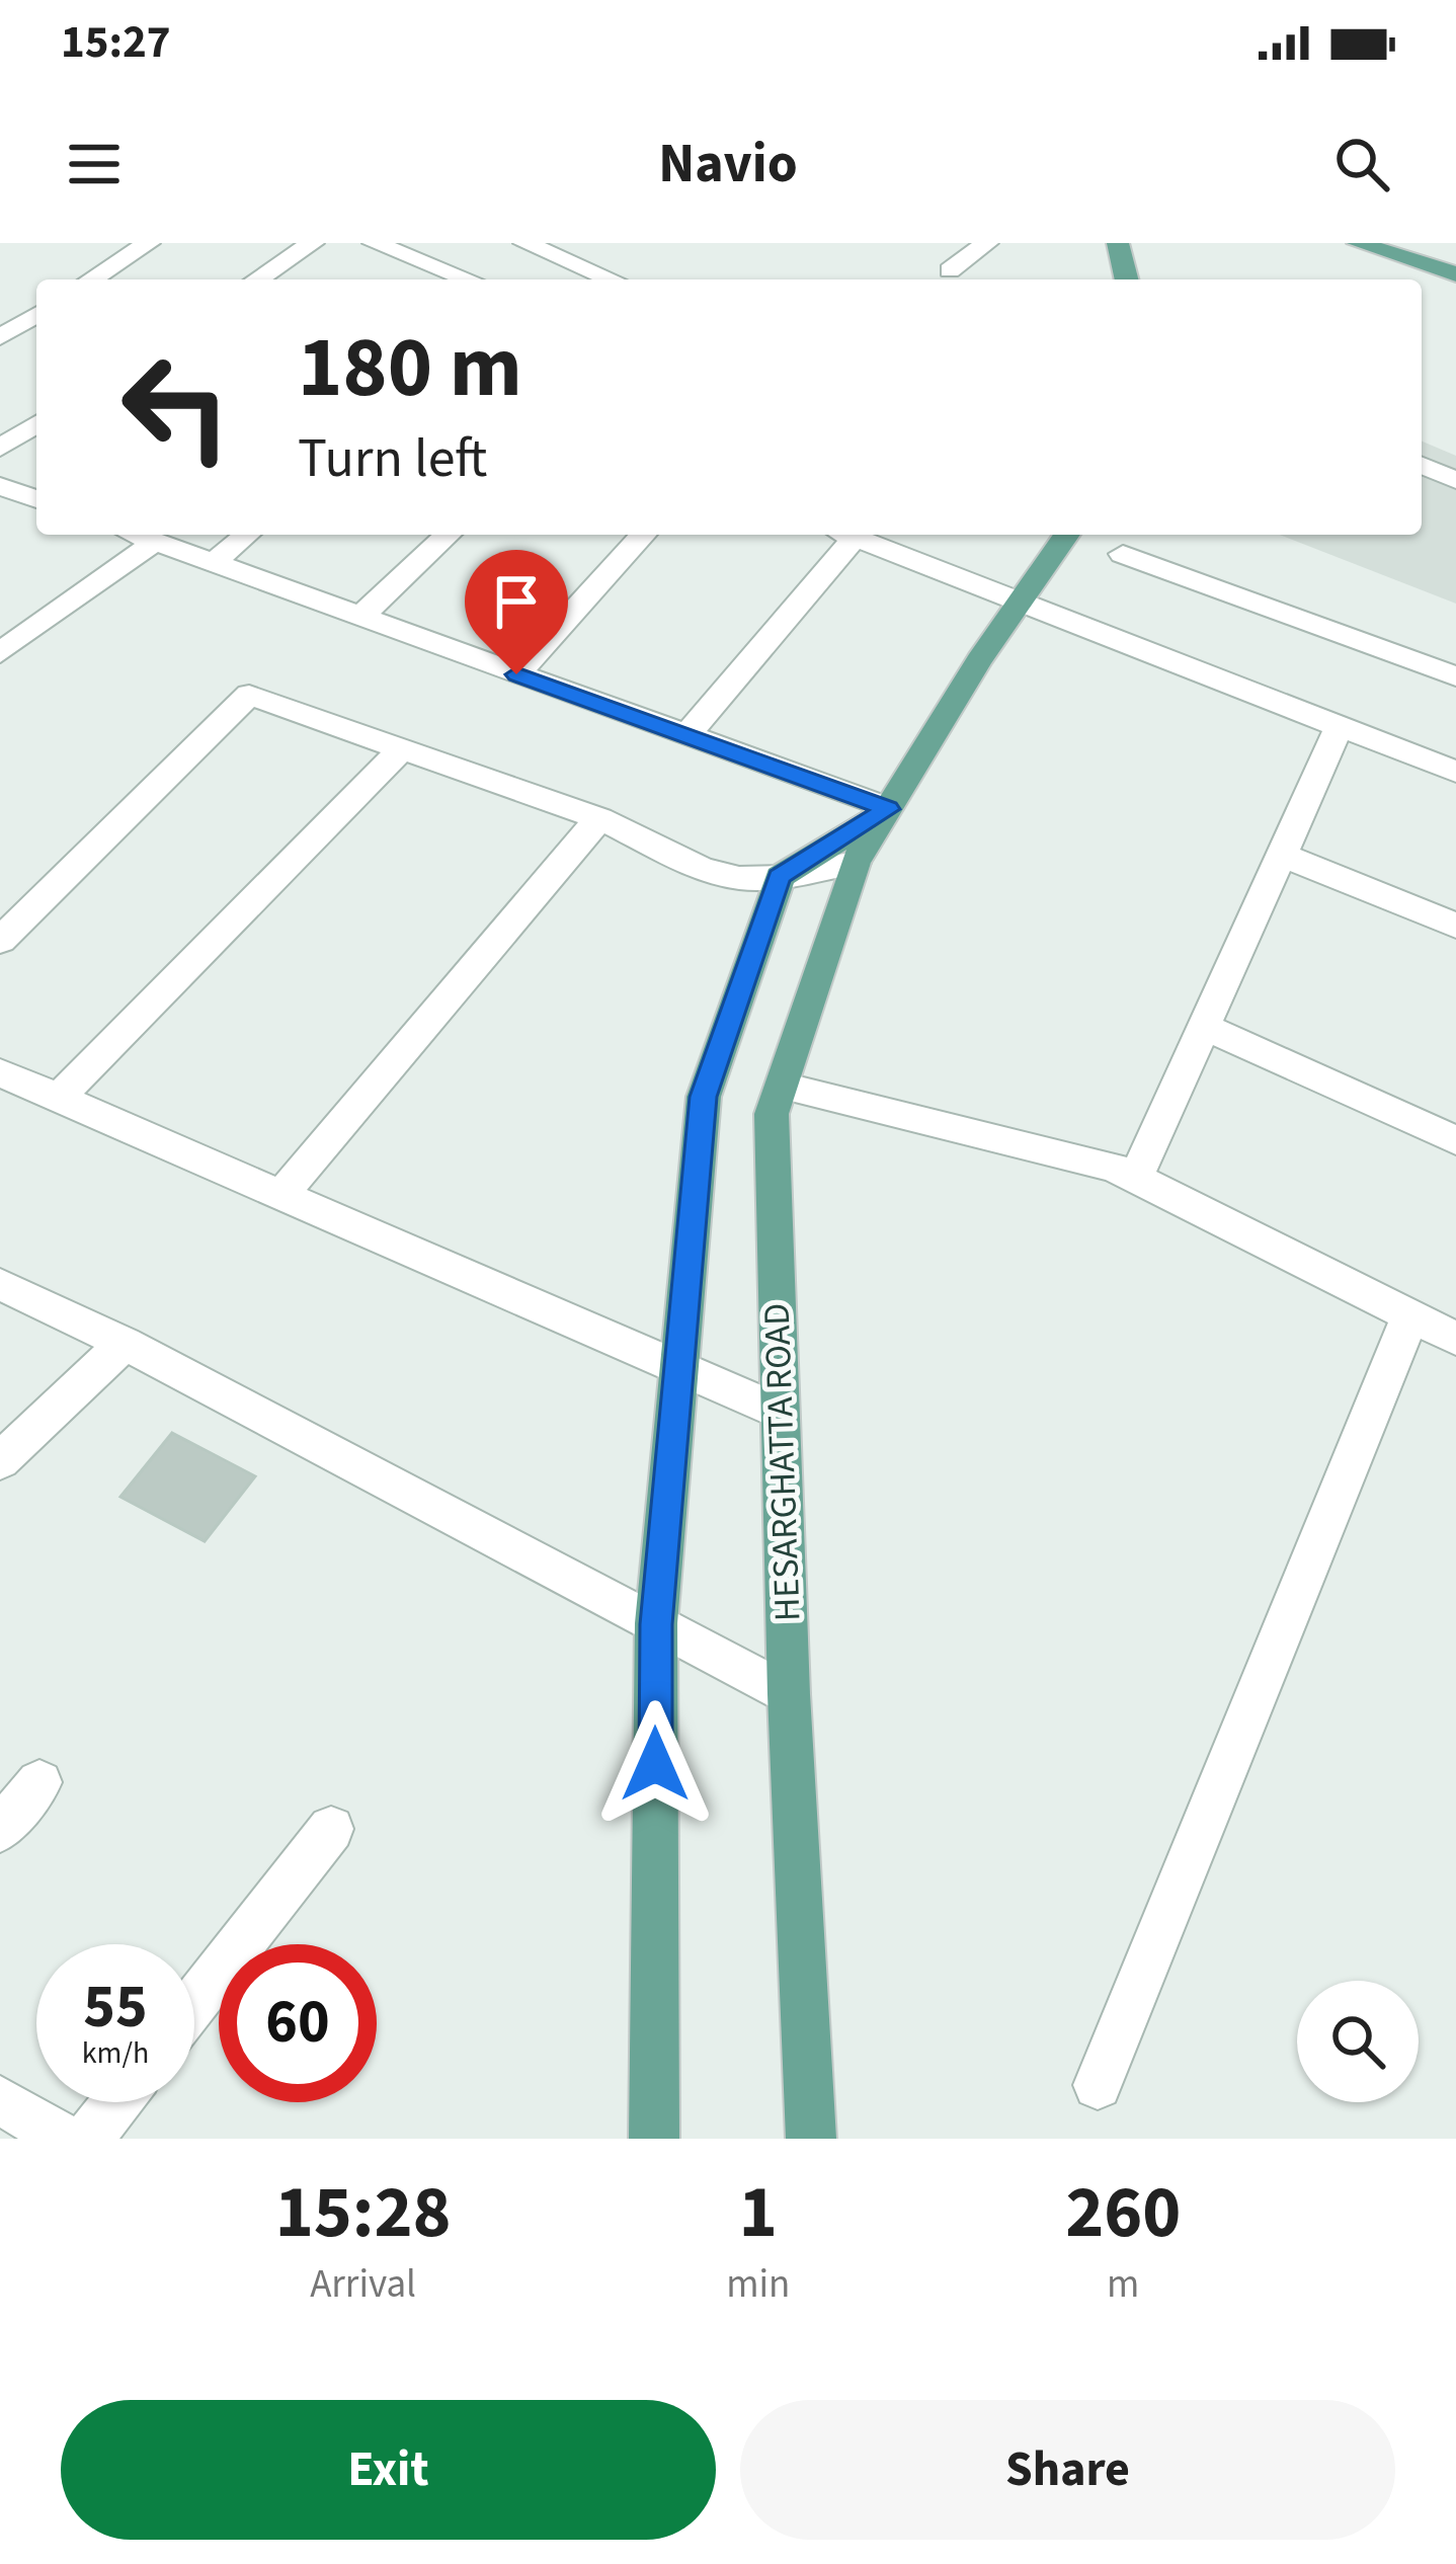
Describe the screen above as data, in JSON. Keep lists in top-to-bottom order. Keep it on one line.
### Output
{"streets":{"main road":["HESARGHATTA ROAD"]},"page":{"status":"15:27","header":"Navio","turn":["180 m","Turn left"],"speed":"55 km/h","limit":"60","eta":["15:28","Arrival","1","min","260","m"],"buttons":["Exit","Share"]}}
